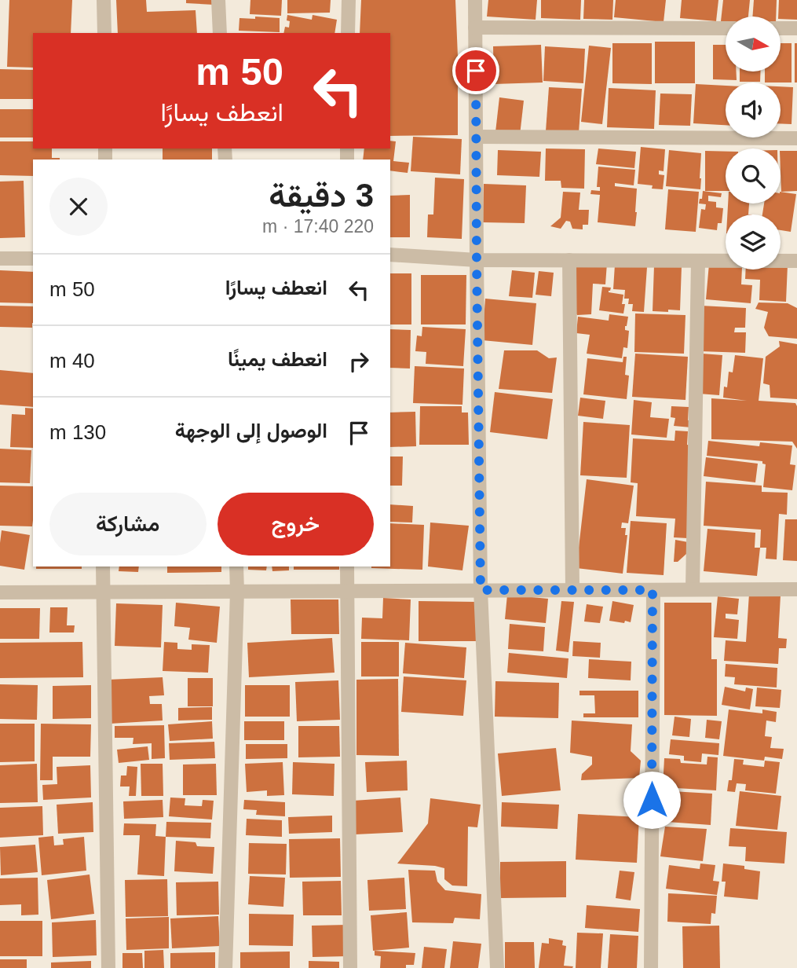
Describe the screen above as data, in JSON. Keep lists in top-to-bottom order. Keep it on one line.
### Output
{"north":"right","page":{"turn":["50 m","انعطف يسارًا"],"heading":["3 دقيقة","220 m · 17:40"],"list":[{"name":"انعطف يسارًا","value":"50 m"},{"name":"انعطف يمينًا","value":"40 m"},{"name":"الوصول إلى الوجهة","value":"130 m"}],"buttons":["خروج","مشاركة"]}}
